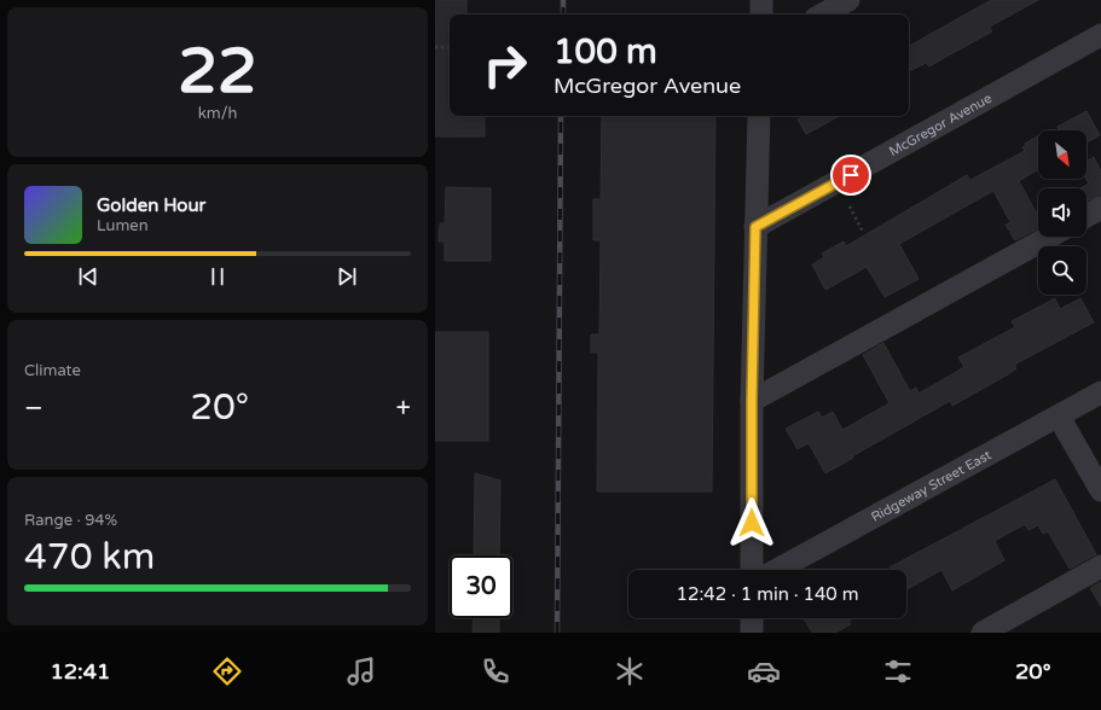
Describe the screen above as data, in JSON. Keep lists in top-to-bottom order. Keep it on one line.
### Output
{"streets":{"street":["McGregor Avenue","Ridgeway Street East"]},"north":"bottom right","page":{"tile":[["22","km/h"],"Climate",["Range · 94%","470 km"]],"turn":["100 m","McGregor Avenue"],"song":["Golden Hour","Lumen"],"heat":["−","20°","+"],"limit":"30","trip":"12:42 · 1 min · 140 m","tabs":["12:41","20°"]}}
